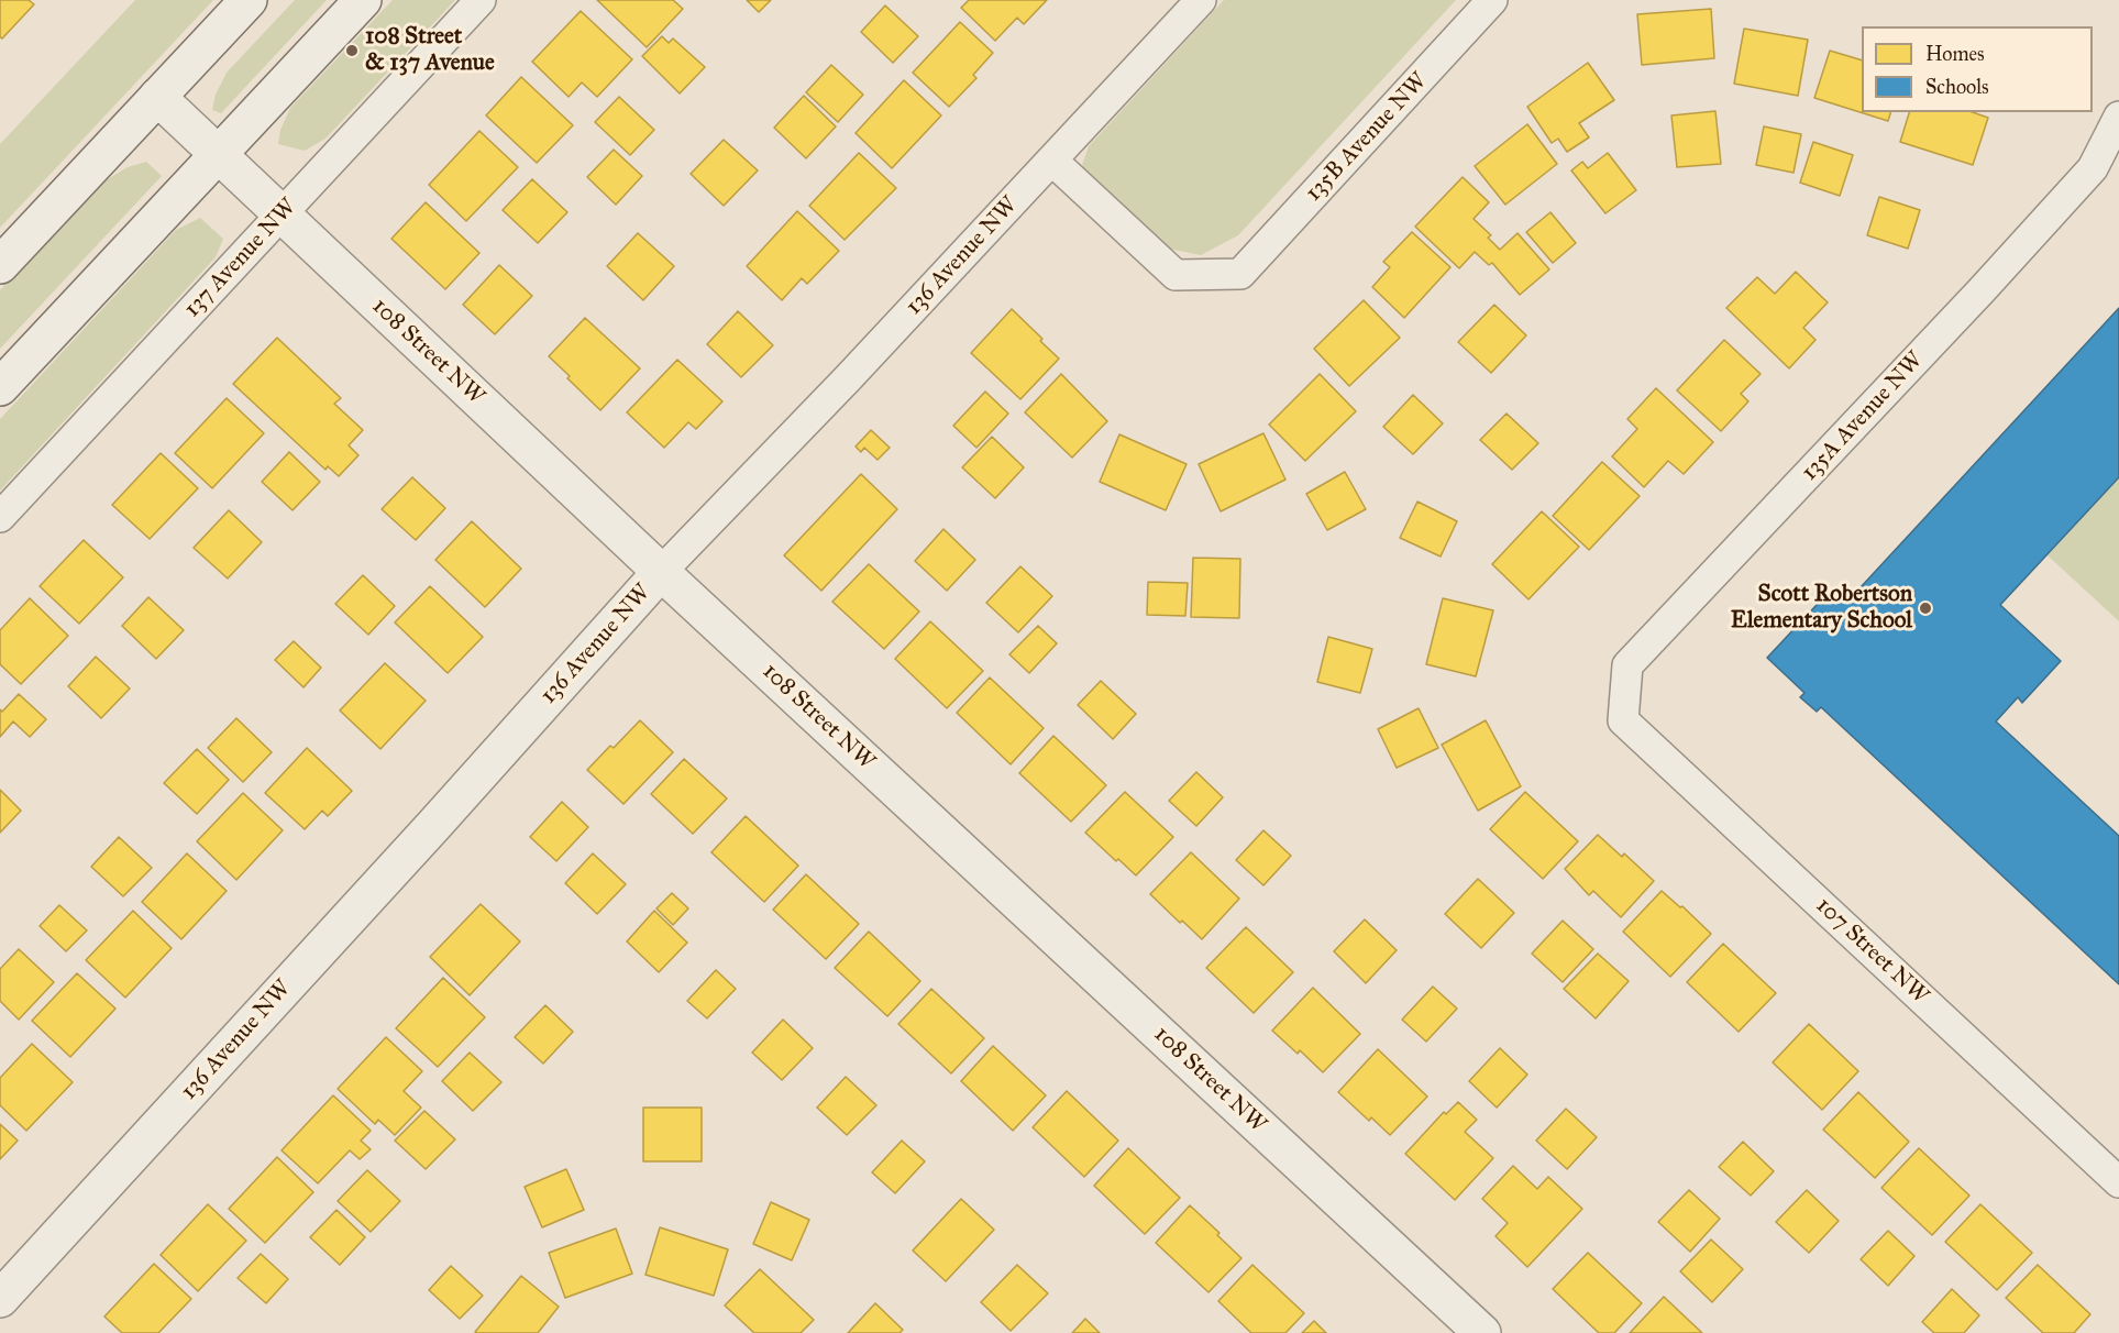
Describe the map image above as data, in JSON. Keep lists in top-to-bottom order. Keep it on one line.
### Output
{"streets":{"street":["135B Avenue NW","136 Avenue NW","137 Avenue NW","108 Street NW","135A Avenue NW","107 Street NW"]},"crossings":[["135B Avenue NW","136 Avenue NW"],["136 Avenue NW","108 Street NW"],["137 Avenue NW","108 Street NW"],["135A Avenue NW","107 Street NW"]],"places":["108 Street & 137 Avenue","Scott Robertson Elementary School"],"legend":["Homes","Schools"]}
